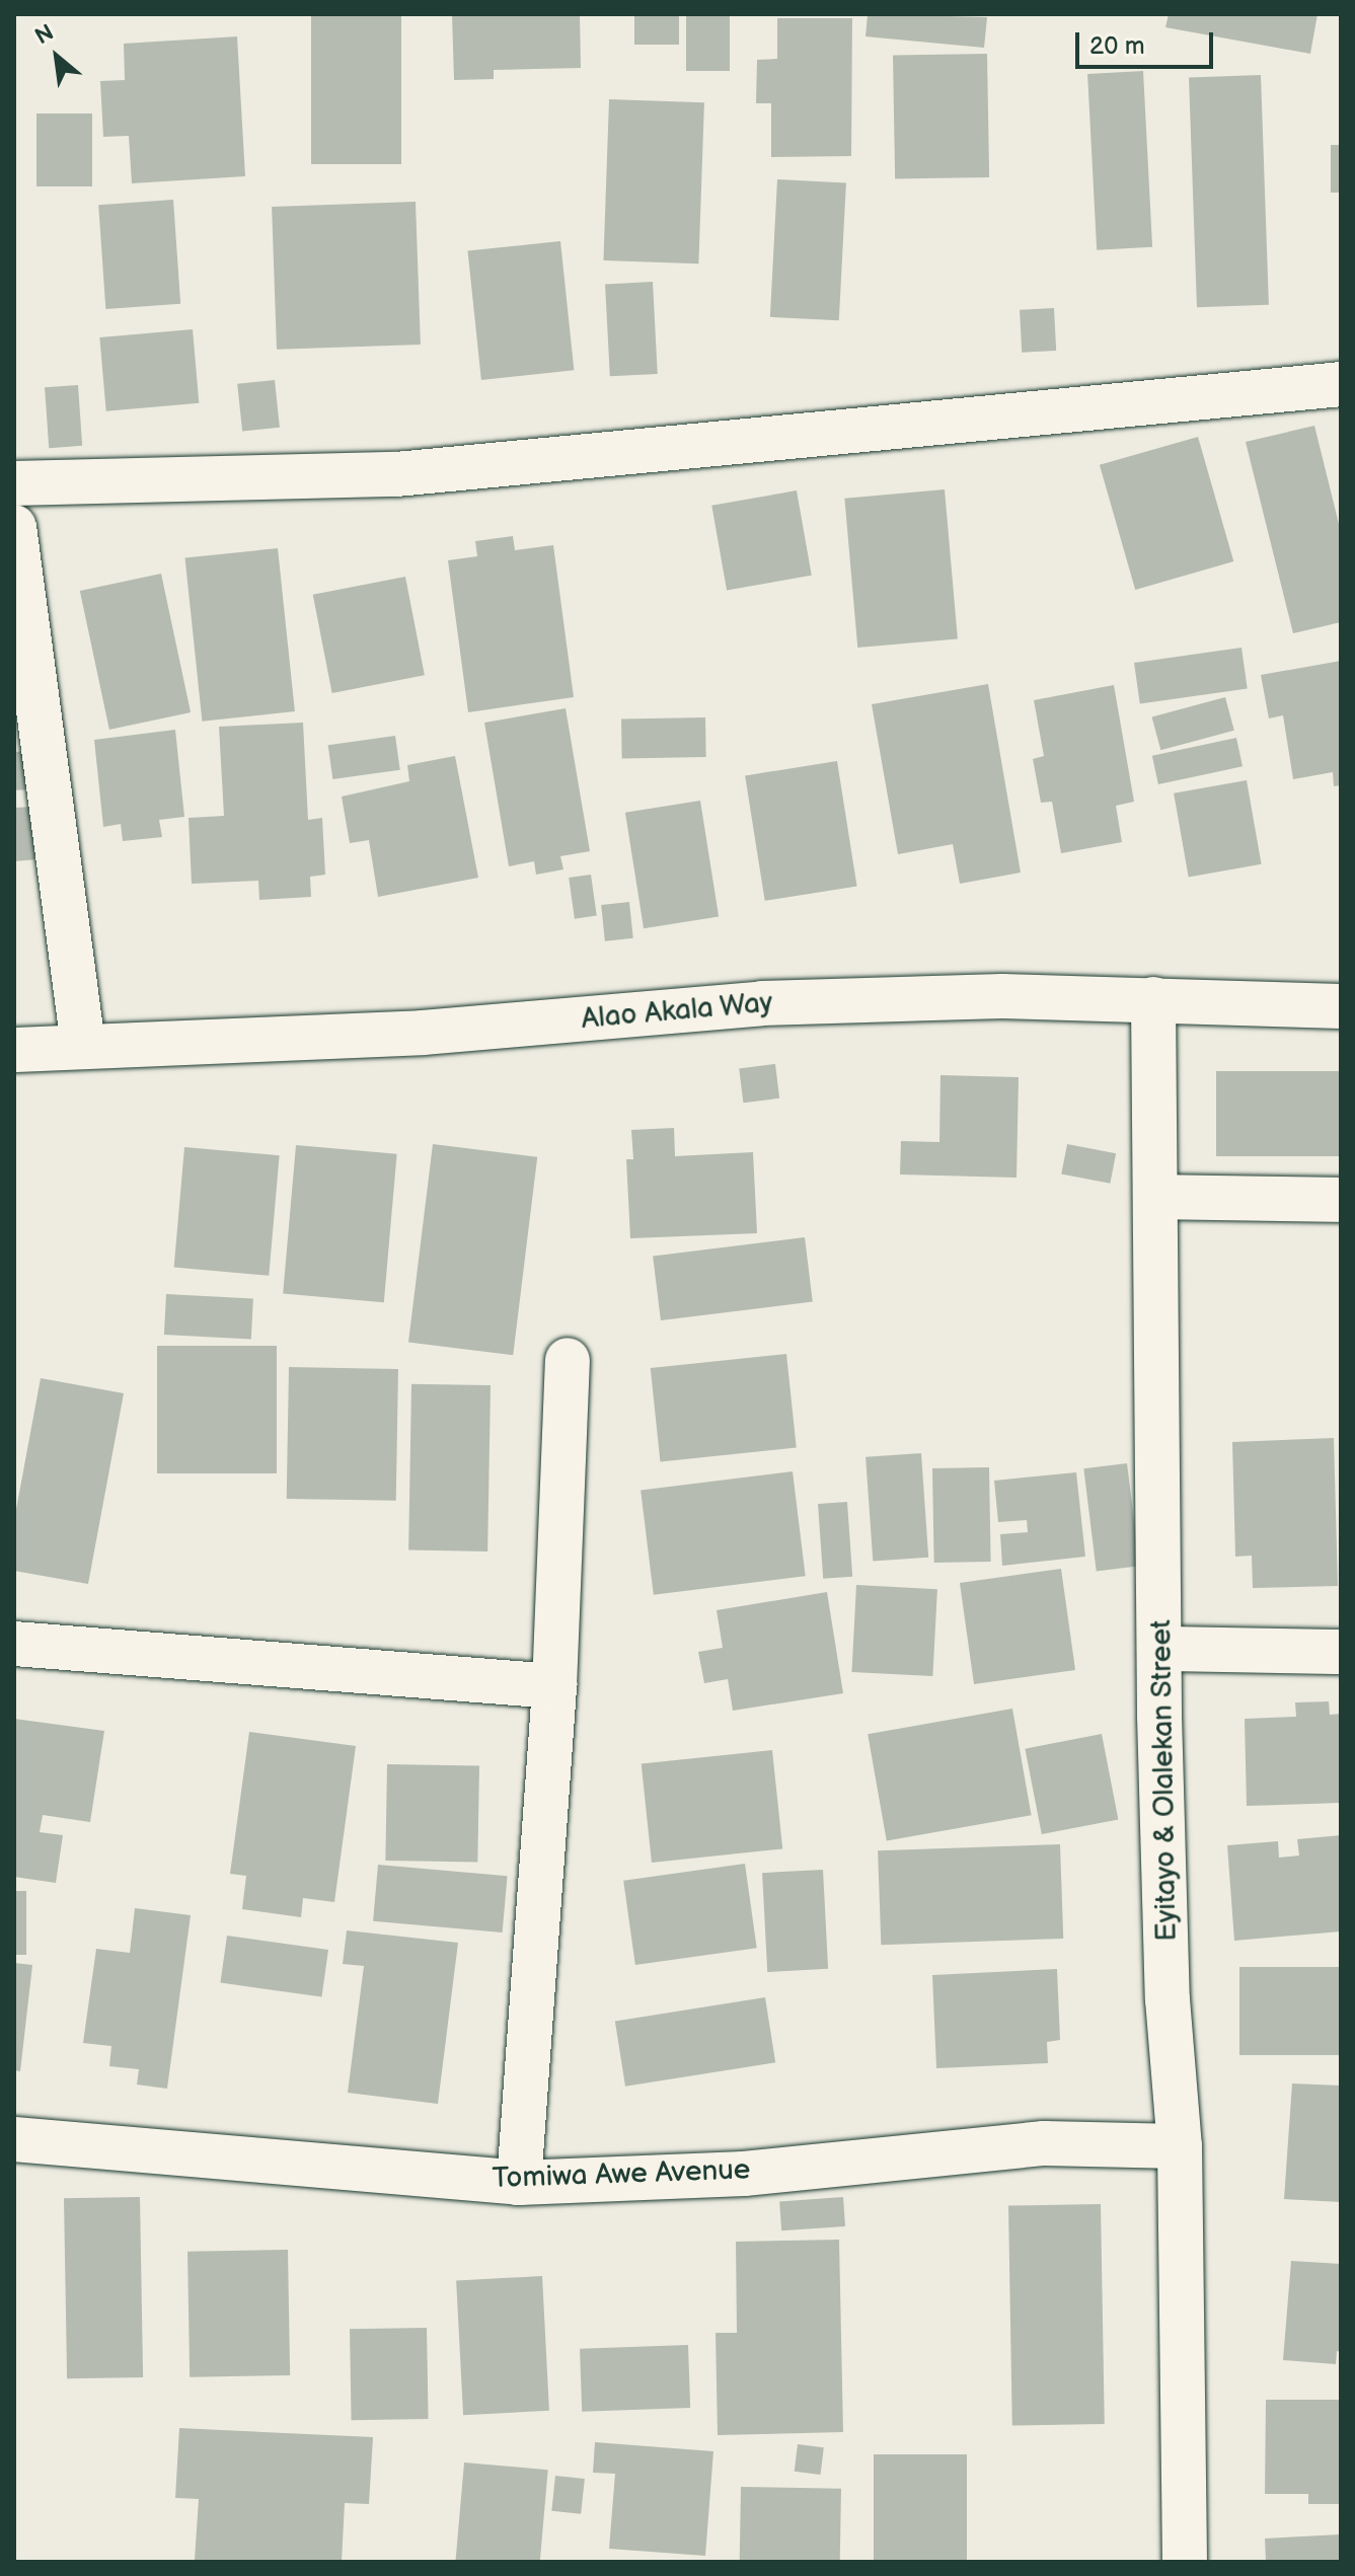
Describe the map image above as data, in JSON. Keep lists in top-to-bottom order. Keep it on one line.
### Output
{"streets":{"street":["Alao Akala Way","Eyitayo & Olalekan Street","Tomiwa Awe Avenue"]},"crossings":[["Alao Akala Way","Eyitayo & Olalekan Street"],["Eyitayo & Olalekan Street","Tomiwa Awe Avenue"]],"scale_bar":"20 m","north":"top left"}
